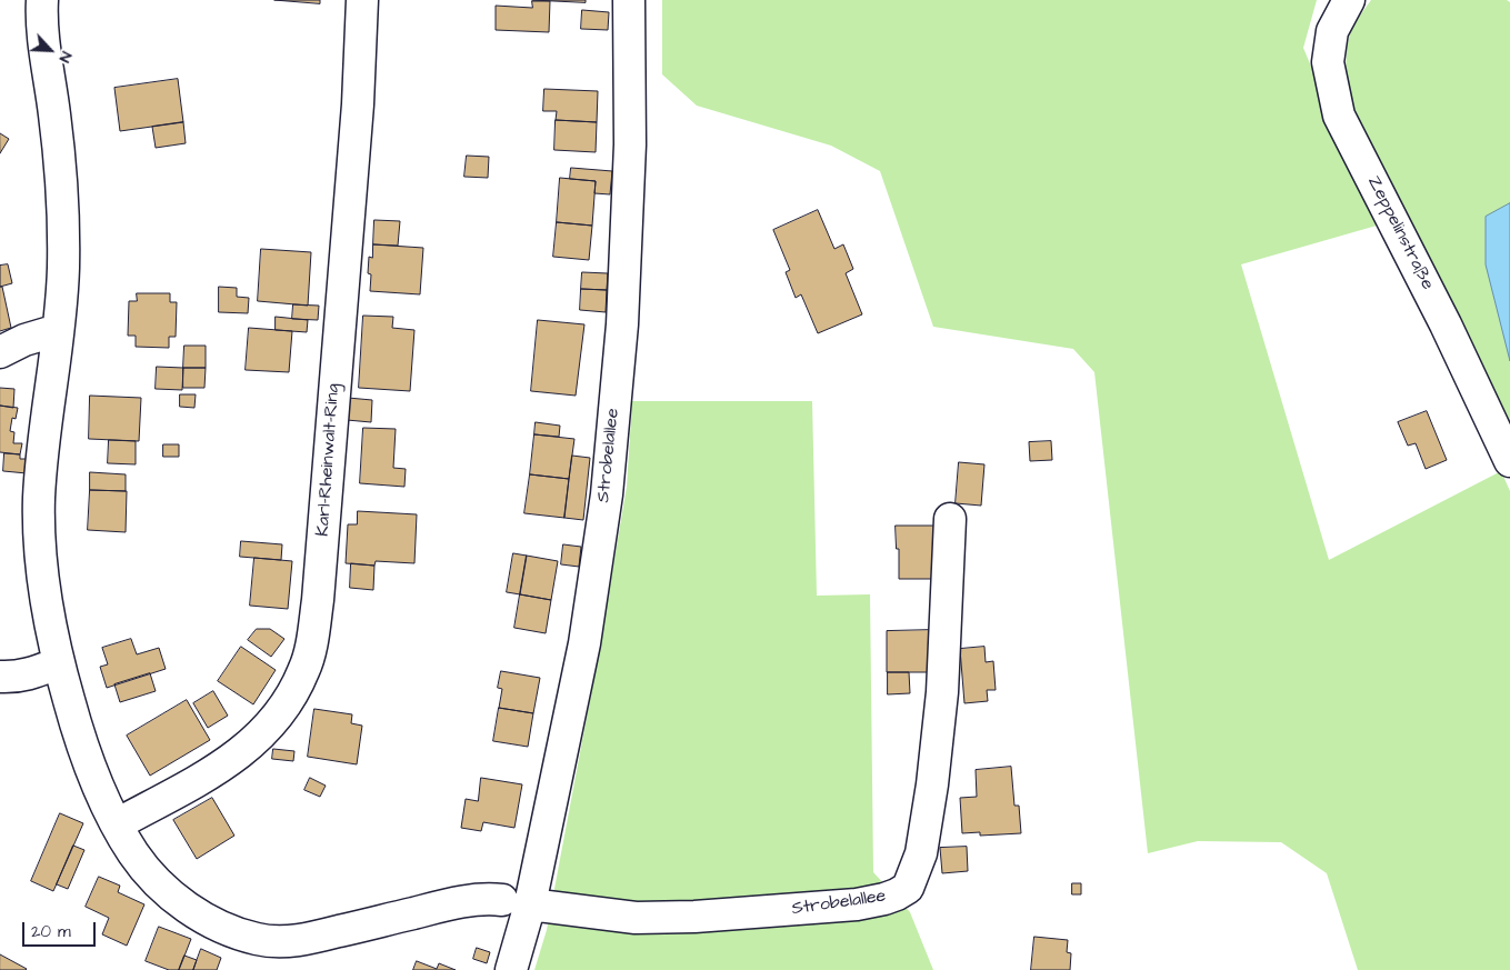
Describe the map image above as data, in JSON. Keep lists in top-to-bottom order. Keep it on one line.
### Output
{"streets":{"street":["Zeppelinstraße","Strobelallee","Karl-Rheinwalt-Ring"]},"scale_bar":"20 m","north":"bottom right"}
